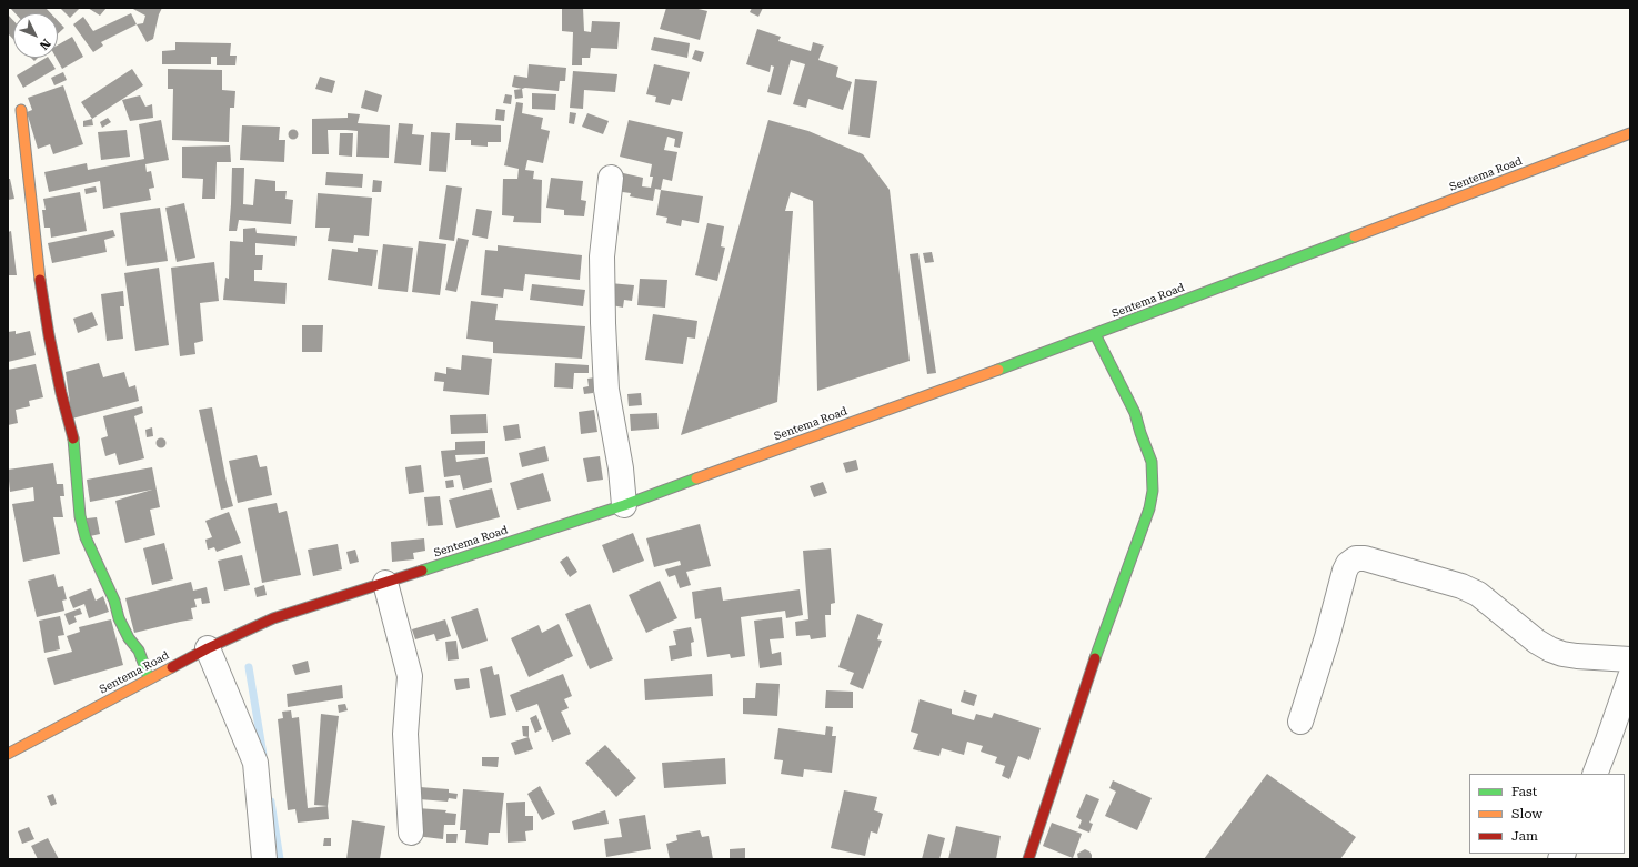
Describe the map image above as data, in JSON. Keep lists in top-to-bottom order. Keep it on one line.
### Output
{"streets":{"main road":["Sentema Road"]},"legend":["Fast","Slow","Jam"],"north":"bottom right"}
